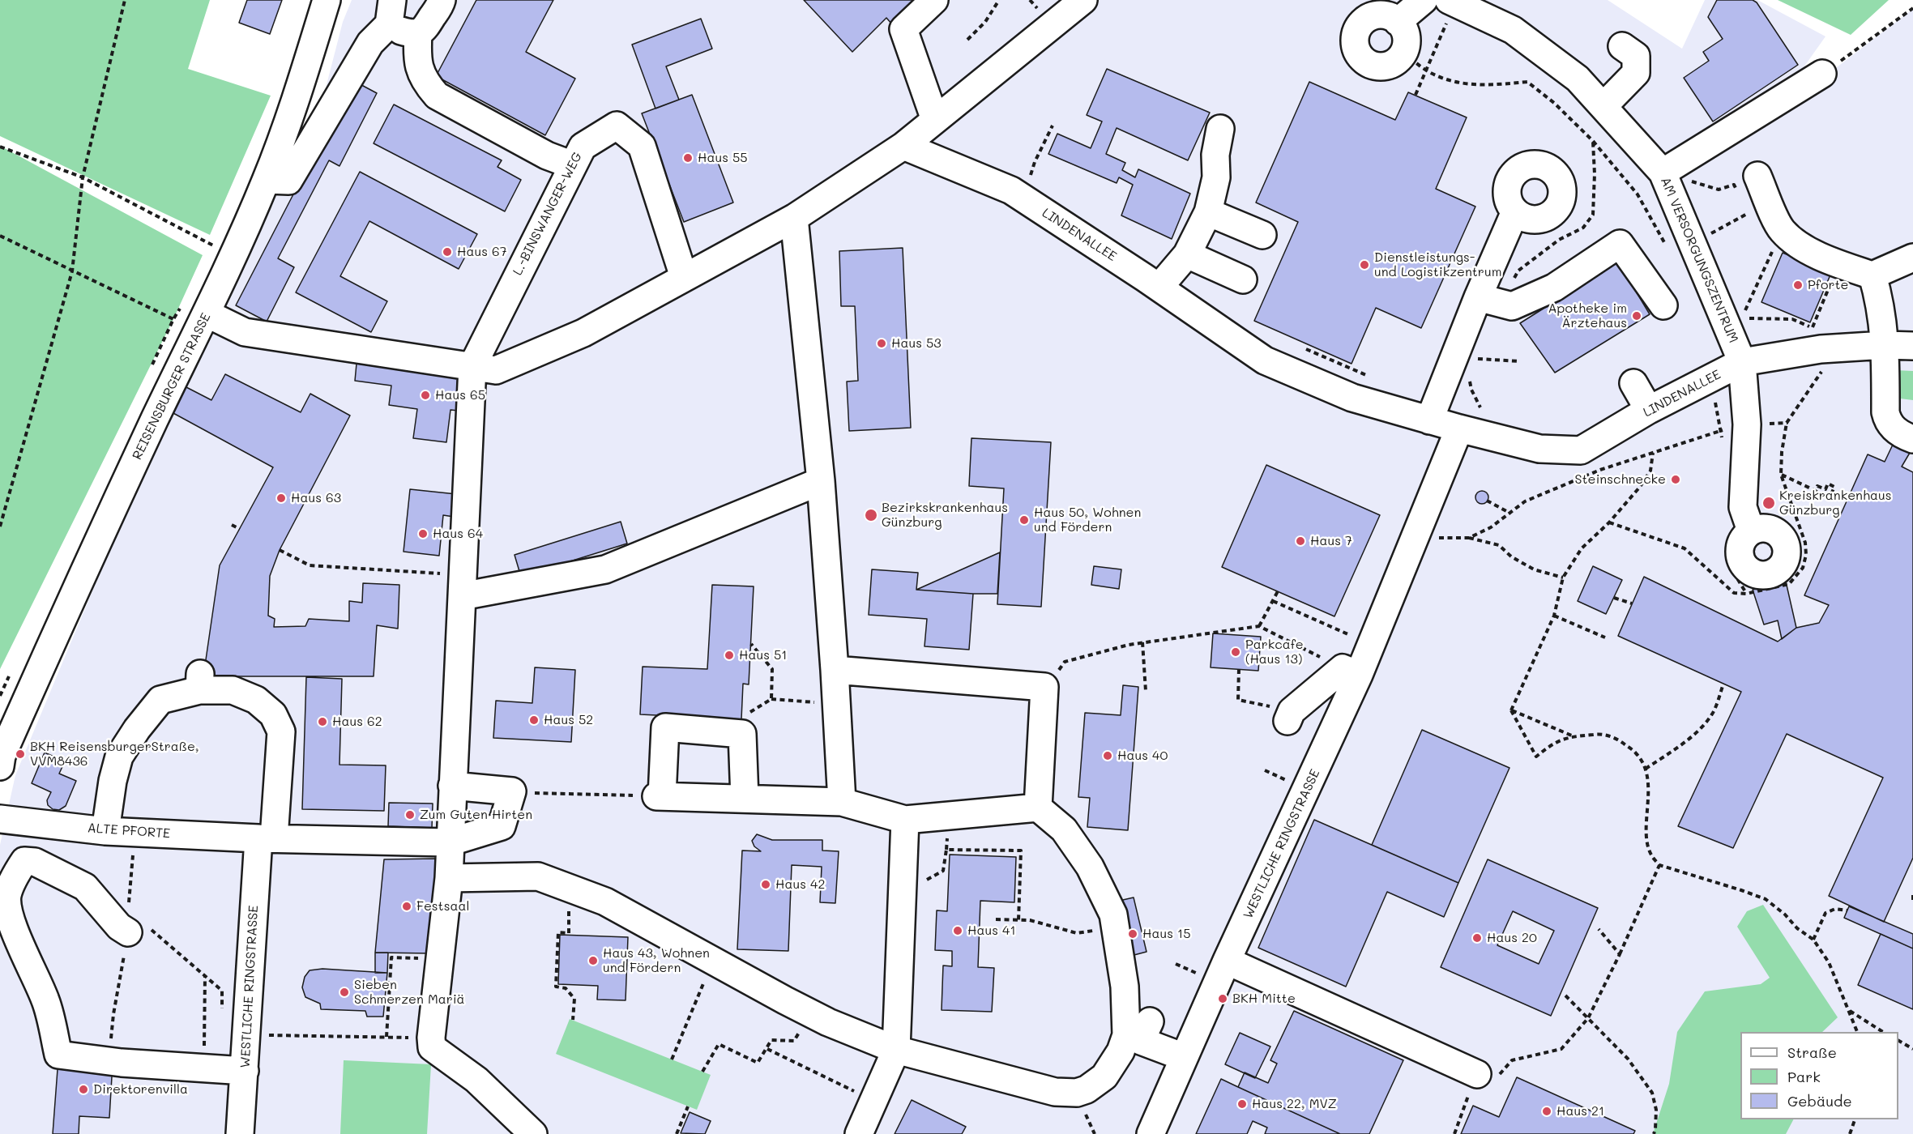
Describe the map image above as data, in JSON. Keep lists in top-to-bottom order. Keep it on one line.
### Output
{"streets":{"street":["L.-BINSWANGER-WEG","LINDENALLEE","AM VERSORGUNGSZENTRUM","REISENSBURGER STRASSE","ALTE PFORTE","WESTLICHE RINGSTRASSE"]},"crossings":[["LINDENALLEE","AM VERSORGUNGSZENTRUM"],["ALTE PFORTE","WESTLICHE RINGSTRASSE"]],"places":["Haus 55","Haus 67","Dienstleistungs- und Logistikzentrum","Pforte","Apotheke im Ärztehaus","Haus 53","Haus 65","Steinschnecke","Haus 63","Kreiskrankenhaus Günzburg","Bezirkskrankenhaus Günzburg","Haus 50, Wohnen und Fördern","Haus 64","Haus 7","Parkcafe (Haus 13)","Haus 51","Haus 52","Haus 62","BKH ReisensburgerStraße, VVM8436","Haus 40","Zum Guten Hirten","Haus 42","Festsaal","Haus 41","Haus 15","Haus 20","Haus 43, Wohnen und Fördern","Sieben Schmerzen Mariä","BKH Mitte","Direktorenvilla","Haus 22, MVZ","Haus 21"],"legend":["Straße","Park","Gebäude"]}
